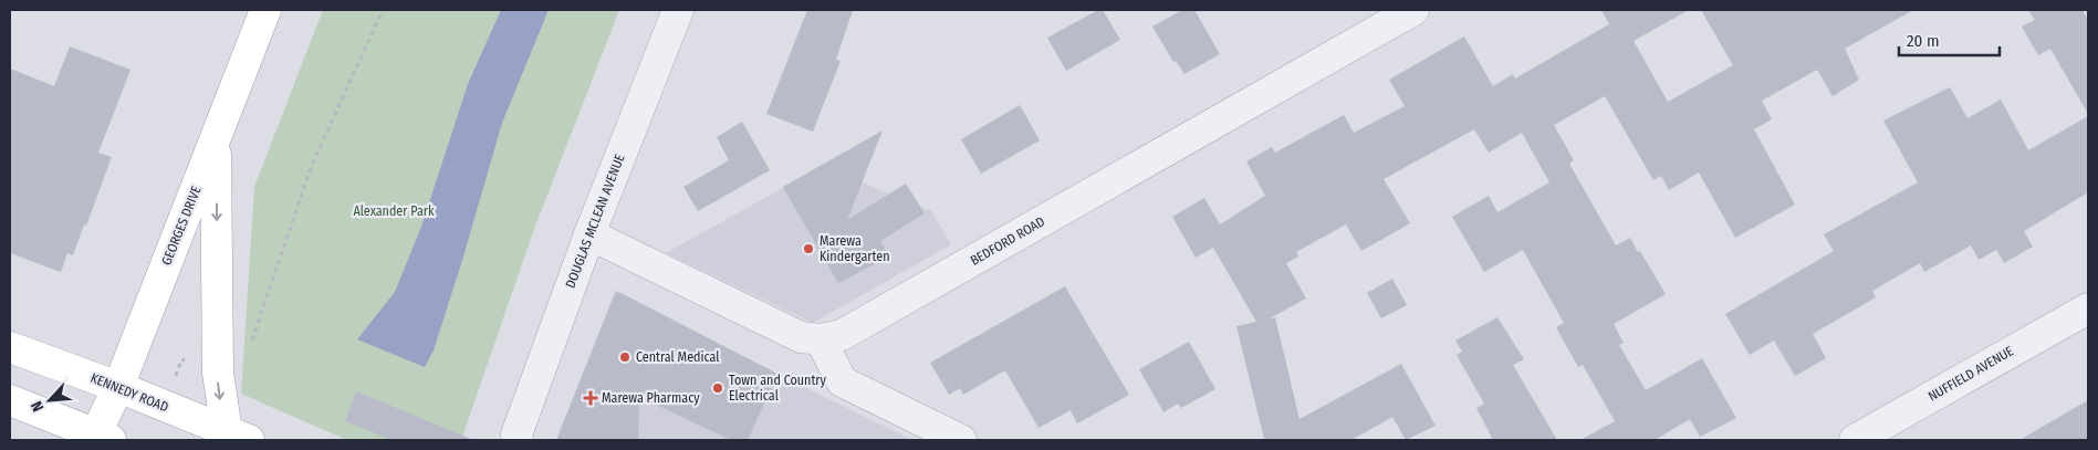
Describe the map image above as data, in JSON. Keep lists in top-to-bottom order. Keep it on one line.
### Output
{"streets":{"main road":["GEORGES DRIVE","KENNEDY ROAD"],"street":["DOUGLAS MCLEAN AVENUE","BEDFORD ROAD","NUFFIELD AVENUE"]},"crossings":[["DOUGLAS MCLEAN AVENUE","BEDFORD ROAD"],["GEORGES DRIVE","KENNEDY ROAD"]],"parks":["Alexander Park"],"places":{"other":["Marewa Kindergarten","Central Medical","Town and Country Electrical"],"health":["Marewa Pharmacy"]},"scale_bar":"20 m","north":"bottom left"}
